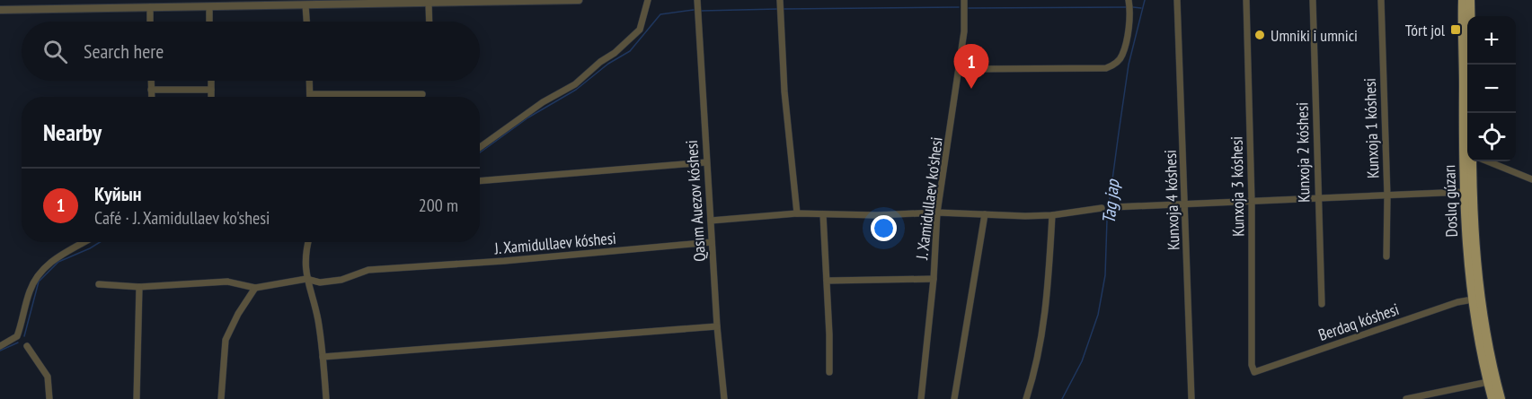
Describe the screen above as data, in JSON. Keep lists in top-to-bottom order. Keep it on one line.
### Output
{"streets":{"main road":["Doslıq gúzarı"],"street":["Kunxoja 1 kóshesi","Kunxoja 2 kóshesi","Kunxoja 3 kóshesi","J. Xamidullaev ko'shesi","Kunxoja 4 kóshesi","Qasım Auezov kóshesi","J. Xamidullaev kóshesi","Berdaq kóshesi"]},"crossings":[["Kunxoja 3 kóshesi","Berdaq kóshesi"],["Qasım Auezov kóshesi","J. Xamidullaev kóshesi"],["Doslıq gúzarı","Berdaq kóshesi"]],"water":["Tag jap"],"places":{"transit":["Tórt jol"],"other":["Umniki i umnici"]},"page":{"map_buttons":["+","−"],"search":"Search here","pins":"1","heading":"Nearby","list":[{"mark":"1","name":"Куйын","note":"Café · J. Xamidullaev ko'shesi","value":"200 m"}]}}
